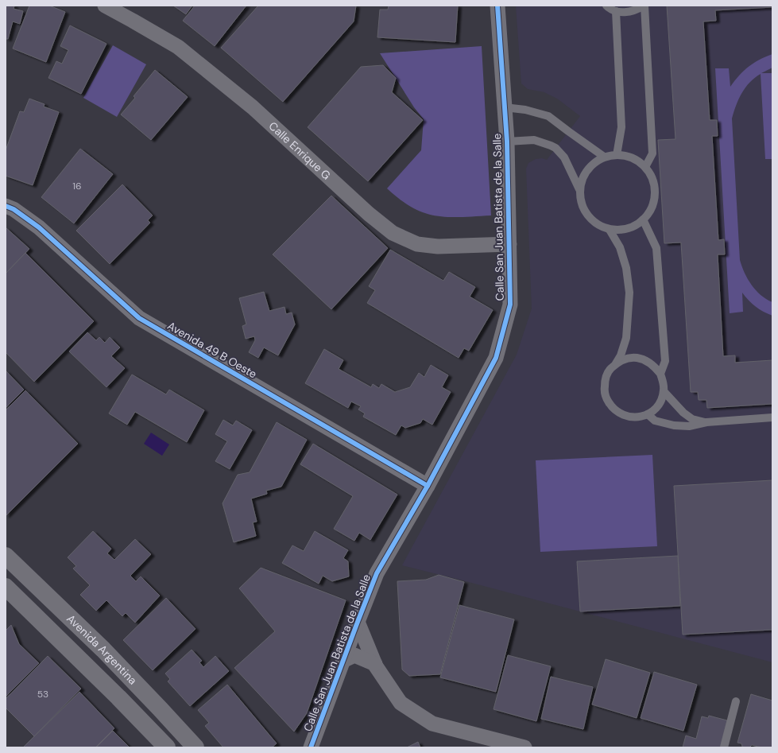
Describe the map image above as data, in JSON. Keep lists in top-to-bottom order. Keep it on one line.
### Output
{"streets":{"street":["Calle Enrique G","Calle San Juan Batista de la Salle","Avenida 49 B Oeste","Avenida Argentina"]},"crossings":[["Calle Enrique G","Calle San Juan Batista de la Salle"],["Calle San Juan Batista de la Salle","Avenida 49 B Oeste"]],"house_numbers":["16","53"]}
